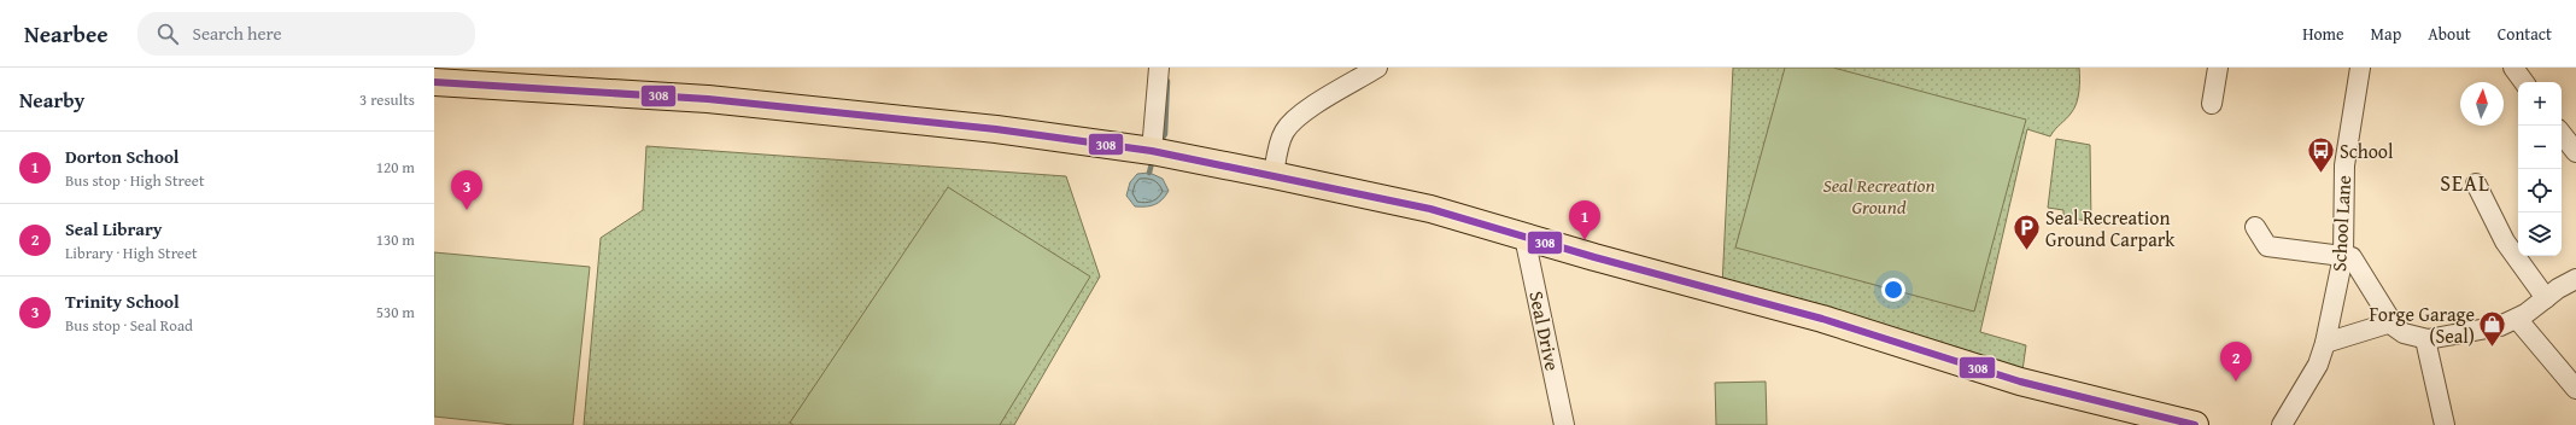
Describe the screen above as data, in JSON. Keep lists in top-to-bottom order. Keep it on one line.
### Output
{"streets":{"street":["School Lane","Seal Drive"]},"districts":["SEAL"],"parks":["Seal Recreation Ground"],"places":{"bus stop":["School"],"parking":["Seal Recreation Ground Carpark"],"shop":["Forge Garage (Seal)"]},"lines":["transit line 308"],"north":"top","page":{"header":"Nearbee","search":"Search here","nav":["Home","Map","About","Contact"],"heading":["Nearby","3 results"],"map_buttons":["+","−"],"list":[{"mark":"1","name":"Dorton School","note":"Bus stop · High Street","value":"120 m"},{"mark":"2","name":"Seal Library","note":"Library · High Street","value":"130 m"},{"mark":"3","name":"Trinity School","note":"Bus stop · Seal Road","value":"530 m"}],"pins":["3","1","2"]}}
